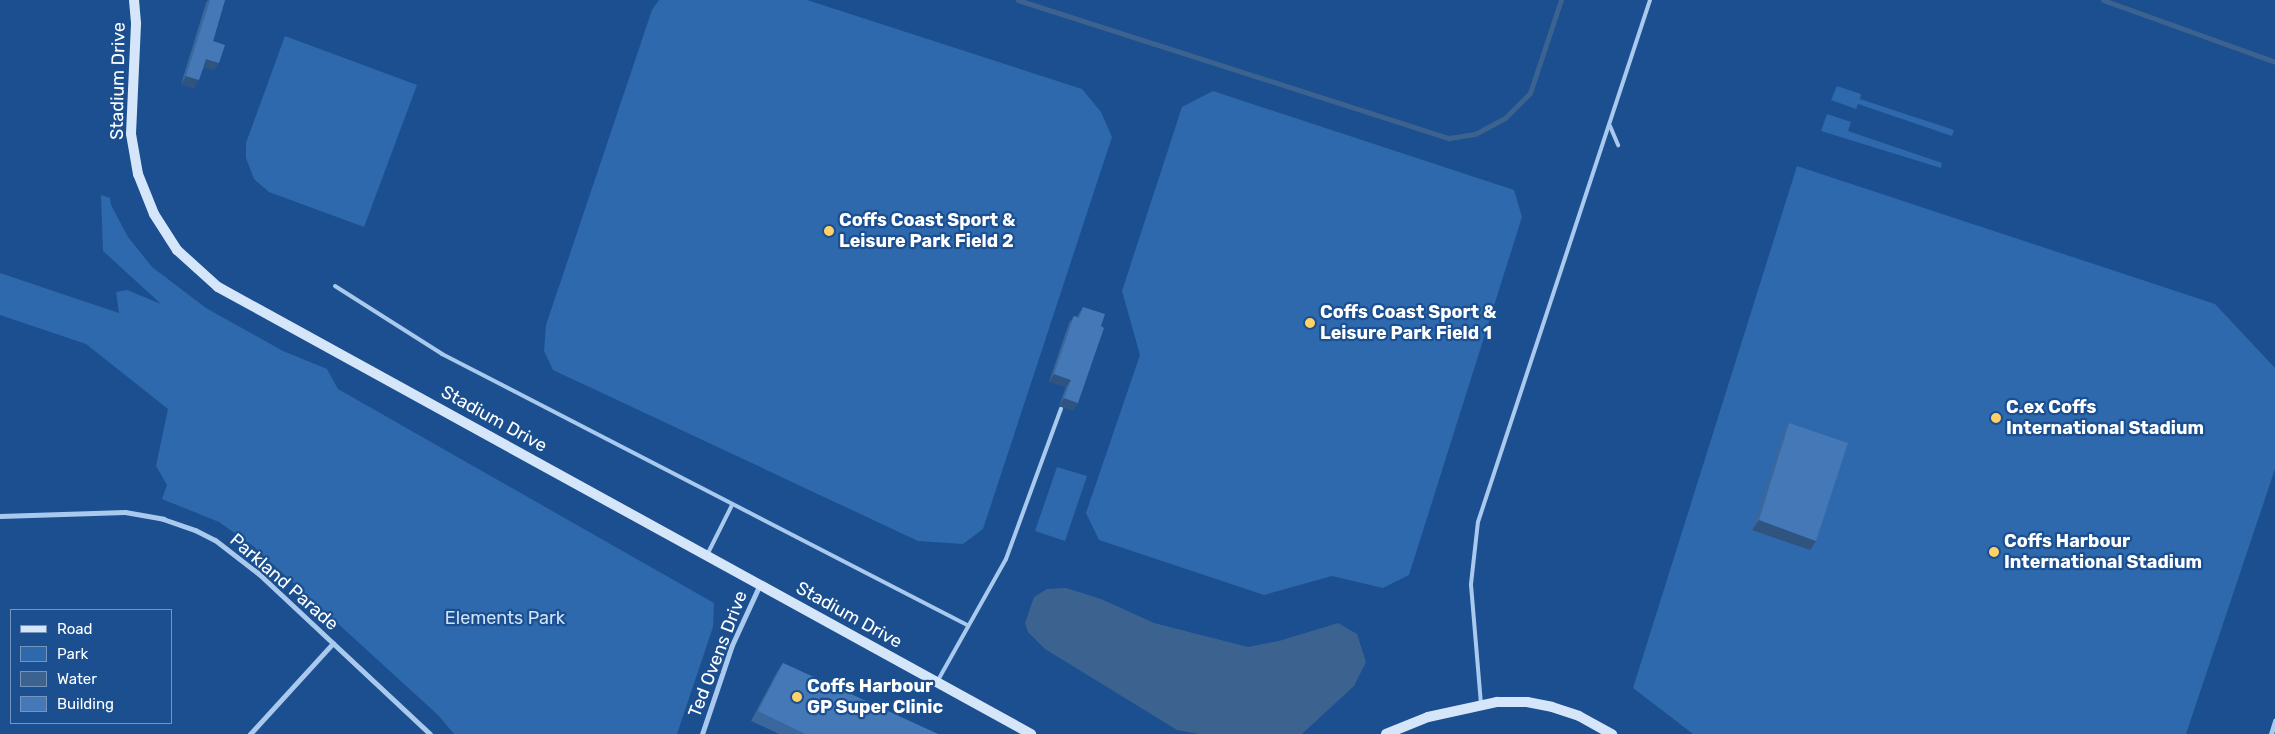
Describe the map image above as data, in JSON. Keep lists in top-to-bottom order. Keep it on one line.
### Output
{"streets":{"main road":["Stadium Drive"],"street":["Parkland Parade","Ted Ovens Drive"]},"crossings":[["Stadium Drive","Ted Ovens Drive"]],"parks":["Elements Park"],"places":["Coffs Coast Sport & Leisure Park Field 2","Coffs Coast Sport & Leisure Park Field 1","C.ex Coffs International Stadium","Coffs Harbour International Stadium","Coffs Harbour GP Super Clinic"],"legend":["Road","Park","Water","Building"]}
